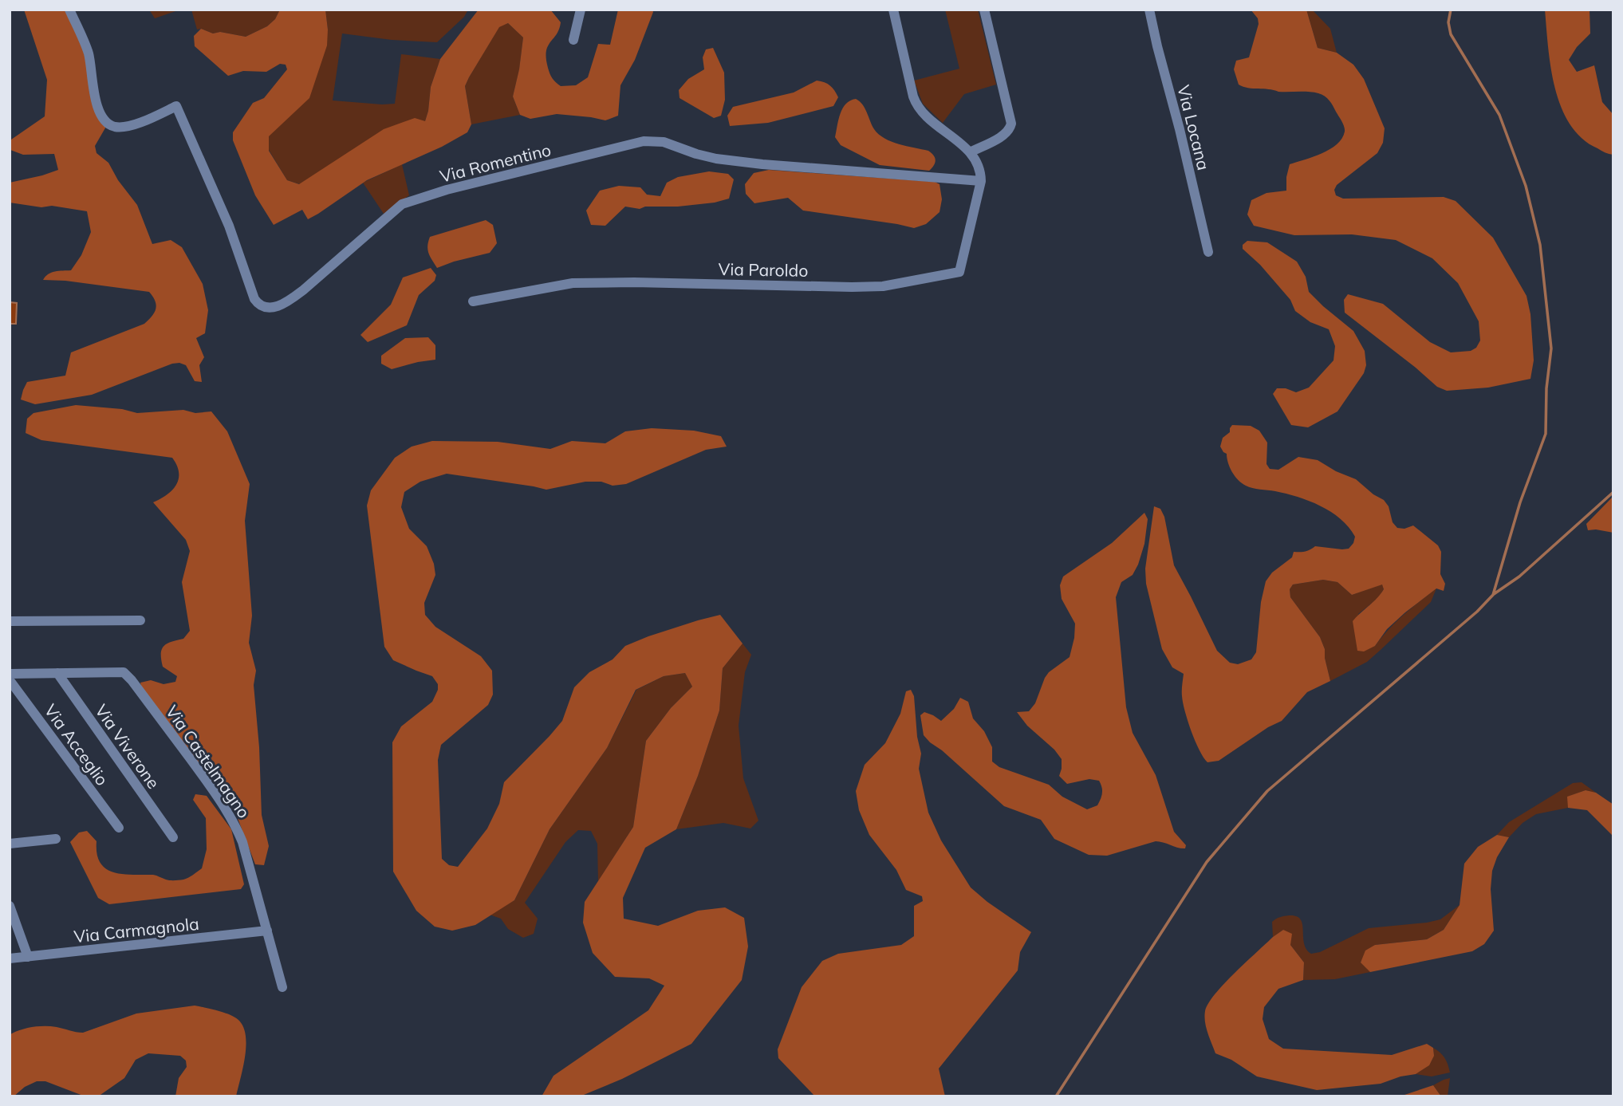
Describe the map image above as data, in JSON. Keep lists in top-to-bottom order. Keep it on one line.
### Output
{"streets":{"street":["Via Locana","Via Romentino","Via Paroldo","Via Acceglio","Via Viverone","Via Castelmagno","Via Carmagnola"]},"crossings":[["Via Romentino","Via Paroldo"],["Via Viverone","Via Castelmagno"],["Via Castelmagno","Via Carmagnola"]]}
